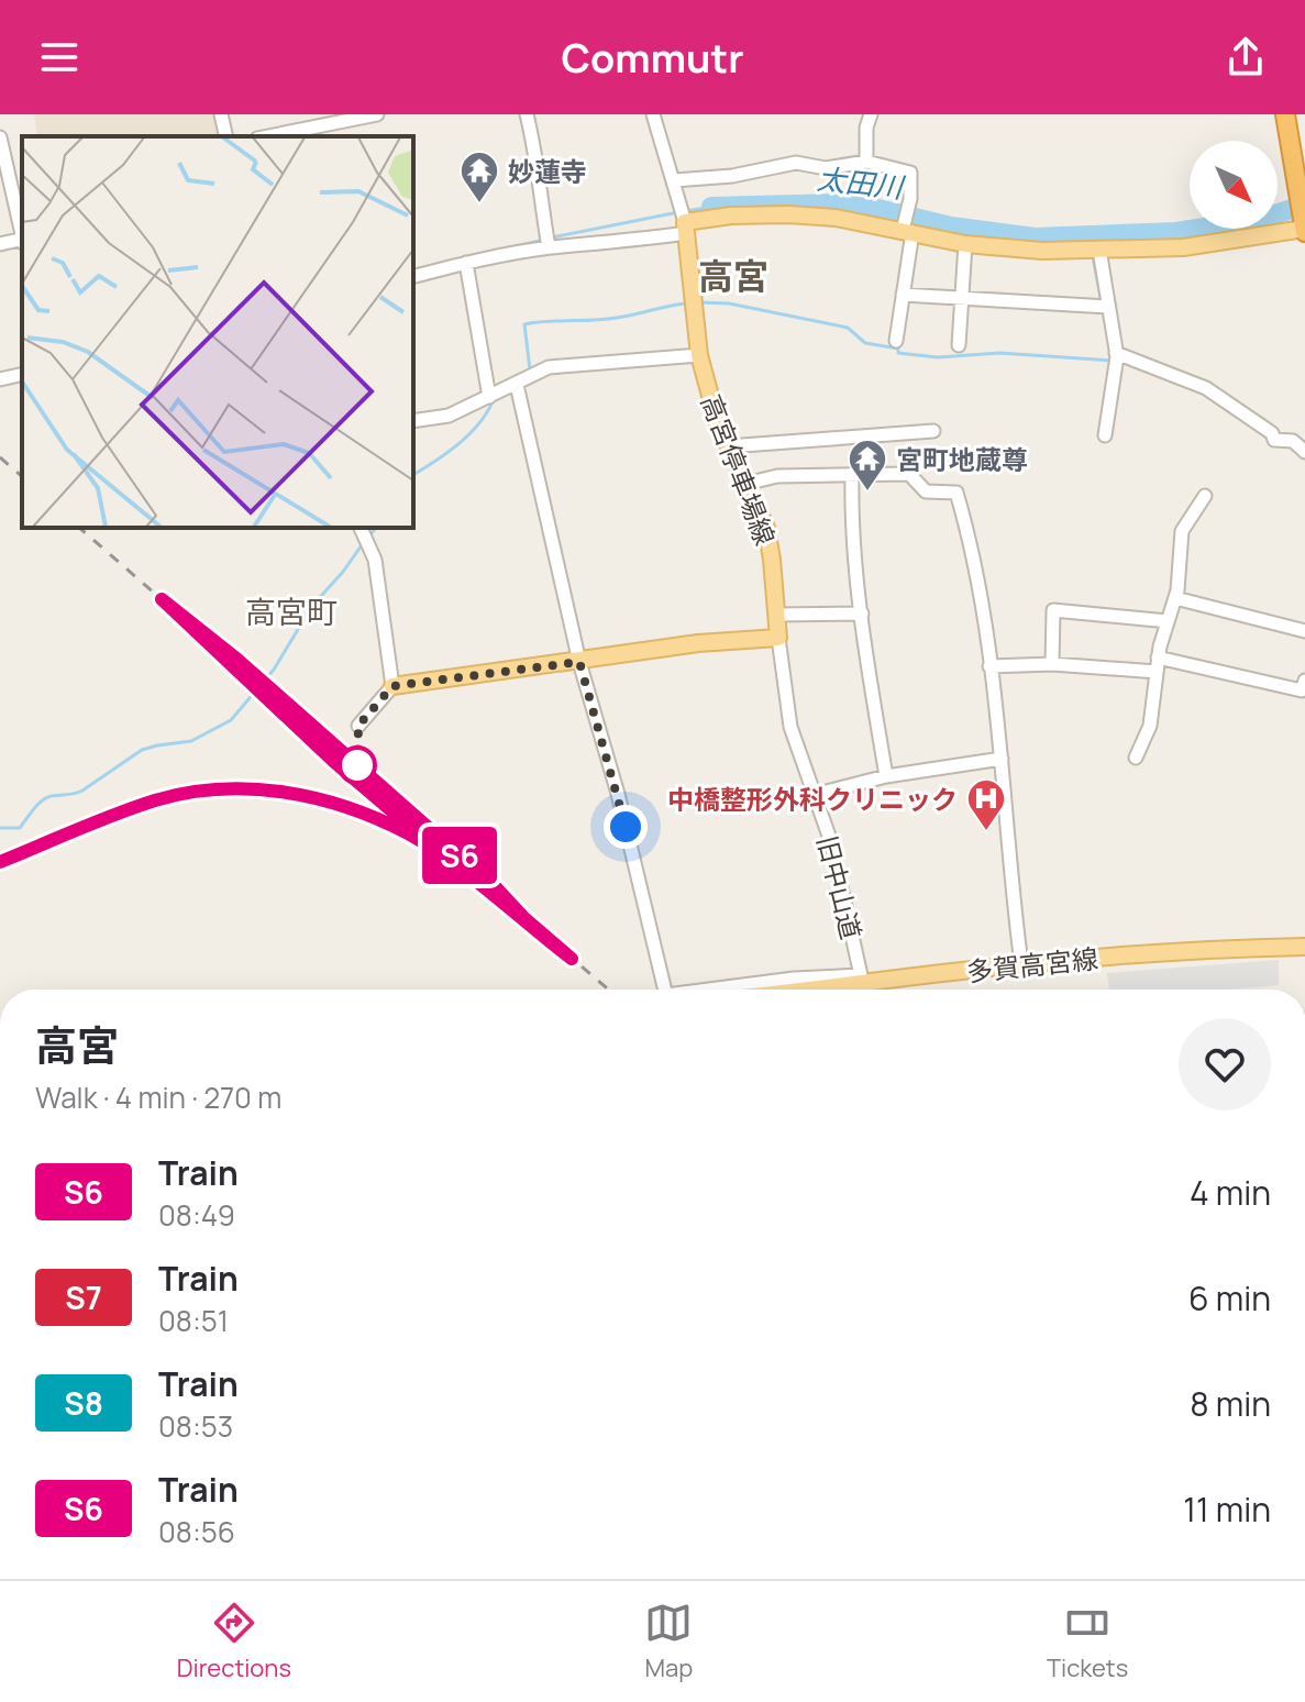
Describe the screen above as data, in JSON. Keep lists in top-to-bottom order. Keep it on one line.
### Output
{"streets":{"main road":["高宮停車場線","多賀高宮線"],"street":["旧中山道"]},"crossings":[["高宮停車場線","旧中山道"]],"districts":["高宮","高宮町"],"water":["太田川"],"places":{"temple":["妙蓮寺","宮町地蔵尊"],"hospital":["中橋整形外科クリニック"]},"north":"bottom right","page":{"header":"Commutr","on_map":"S6","heading":["高宮","Walk · 4 min · 270 m"],"list":[{"mark":"S6","name":"Train","note":"08:49","value":"4 min"},{"mark":"S7","name":"Train","note":"08:51","value":"6 min"},{"mark":"S8","name":"Train","note":"08:53","value":"8 min"},{"mark":"S6","name":"Train","note":"08:56","value":"11 min"}],"tabs":["Directions","Map","Tickets"]}}
